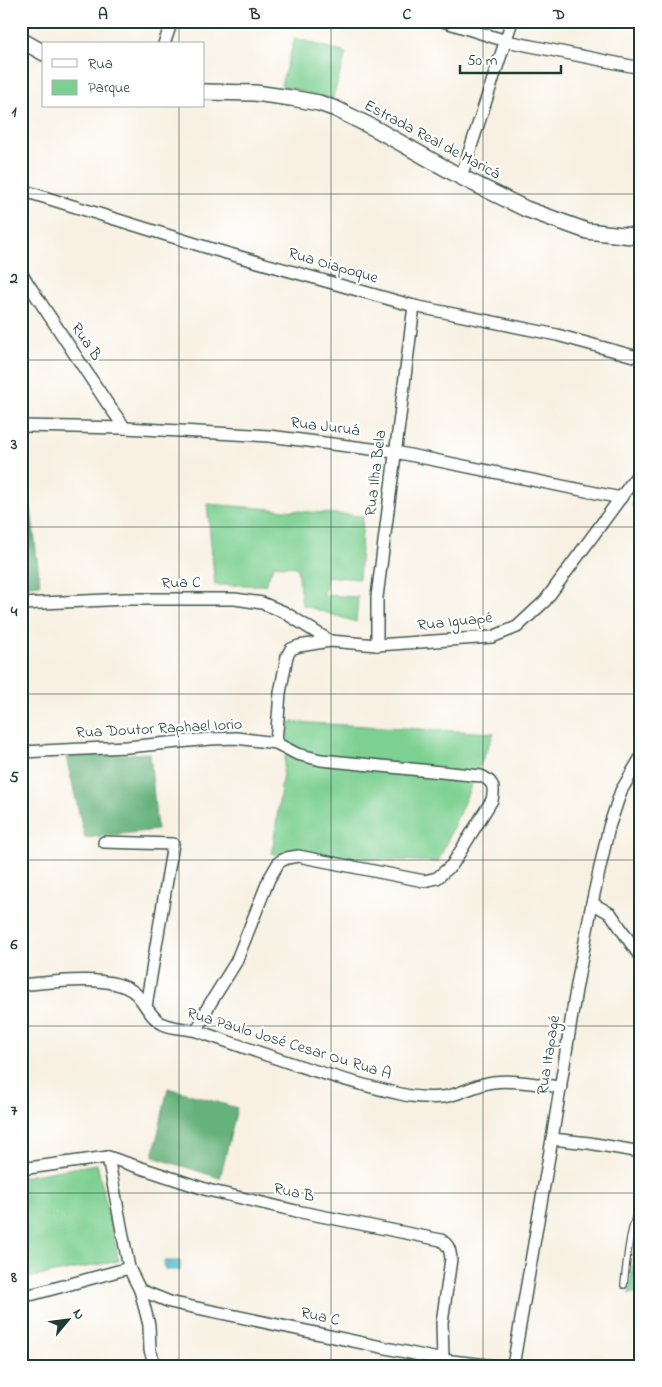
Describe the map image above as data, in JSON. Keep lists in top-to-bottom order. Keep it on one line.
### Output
{"streets":{"main road":["Estrada Real de Maricá"],"street":["Rua Oiapoque","Rua B","Rua Juruá","Rua Ilha Bela","Rua C","Rua Iguapé","Rua Doutor Raphael Iorio","Rua Paulo José Cesar Ou Rua A","Rua Itapagé"]},"crossings":[["Rua Oiapoque","Rua Ilha Bela"],["Rua B","Rua Juruá"],["Rua B","Rua C"],["Rua Juruá","Rua Ilha Bela"],["Rua Juruá","Rua Iguapé"],["Rua Ilha Bela","Rua Iguapé"],["Rua C","Rua Iguapé"],["Rua Iguapé","Rua Doutor Raphael Iorio"],["Rua Doutor Raphael Iorio","Rua Paulo José Cesar Ou Rua A"],["Rua Paulo José Cesar Ou Rua A","Rua Itapagé"]],"legend":["Rua","Parque"],"scale_bar":"50 m","north":"top right","grid":{"columns":["A","B","C","D"],"rows":["1","2","3","4","5","6","7","8"]}}
